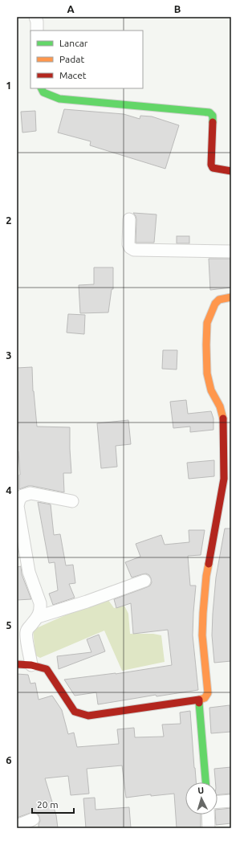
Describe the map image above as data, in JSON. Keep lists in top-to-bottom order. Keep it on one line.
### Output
{"legend":["Lancar","Padat","Macet"],"scale_bar":"20 m","north":"top","grid":{"columns":["A","B"],"rows":["1","2","3","4","5","6"]}}
